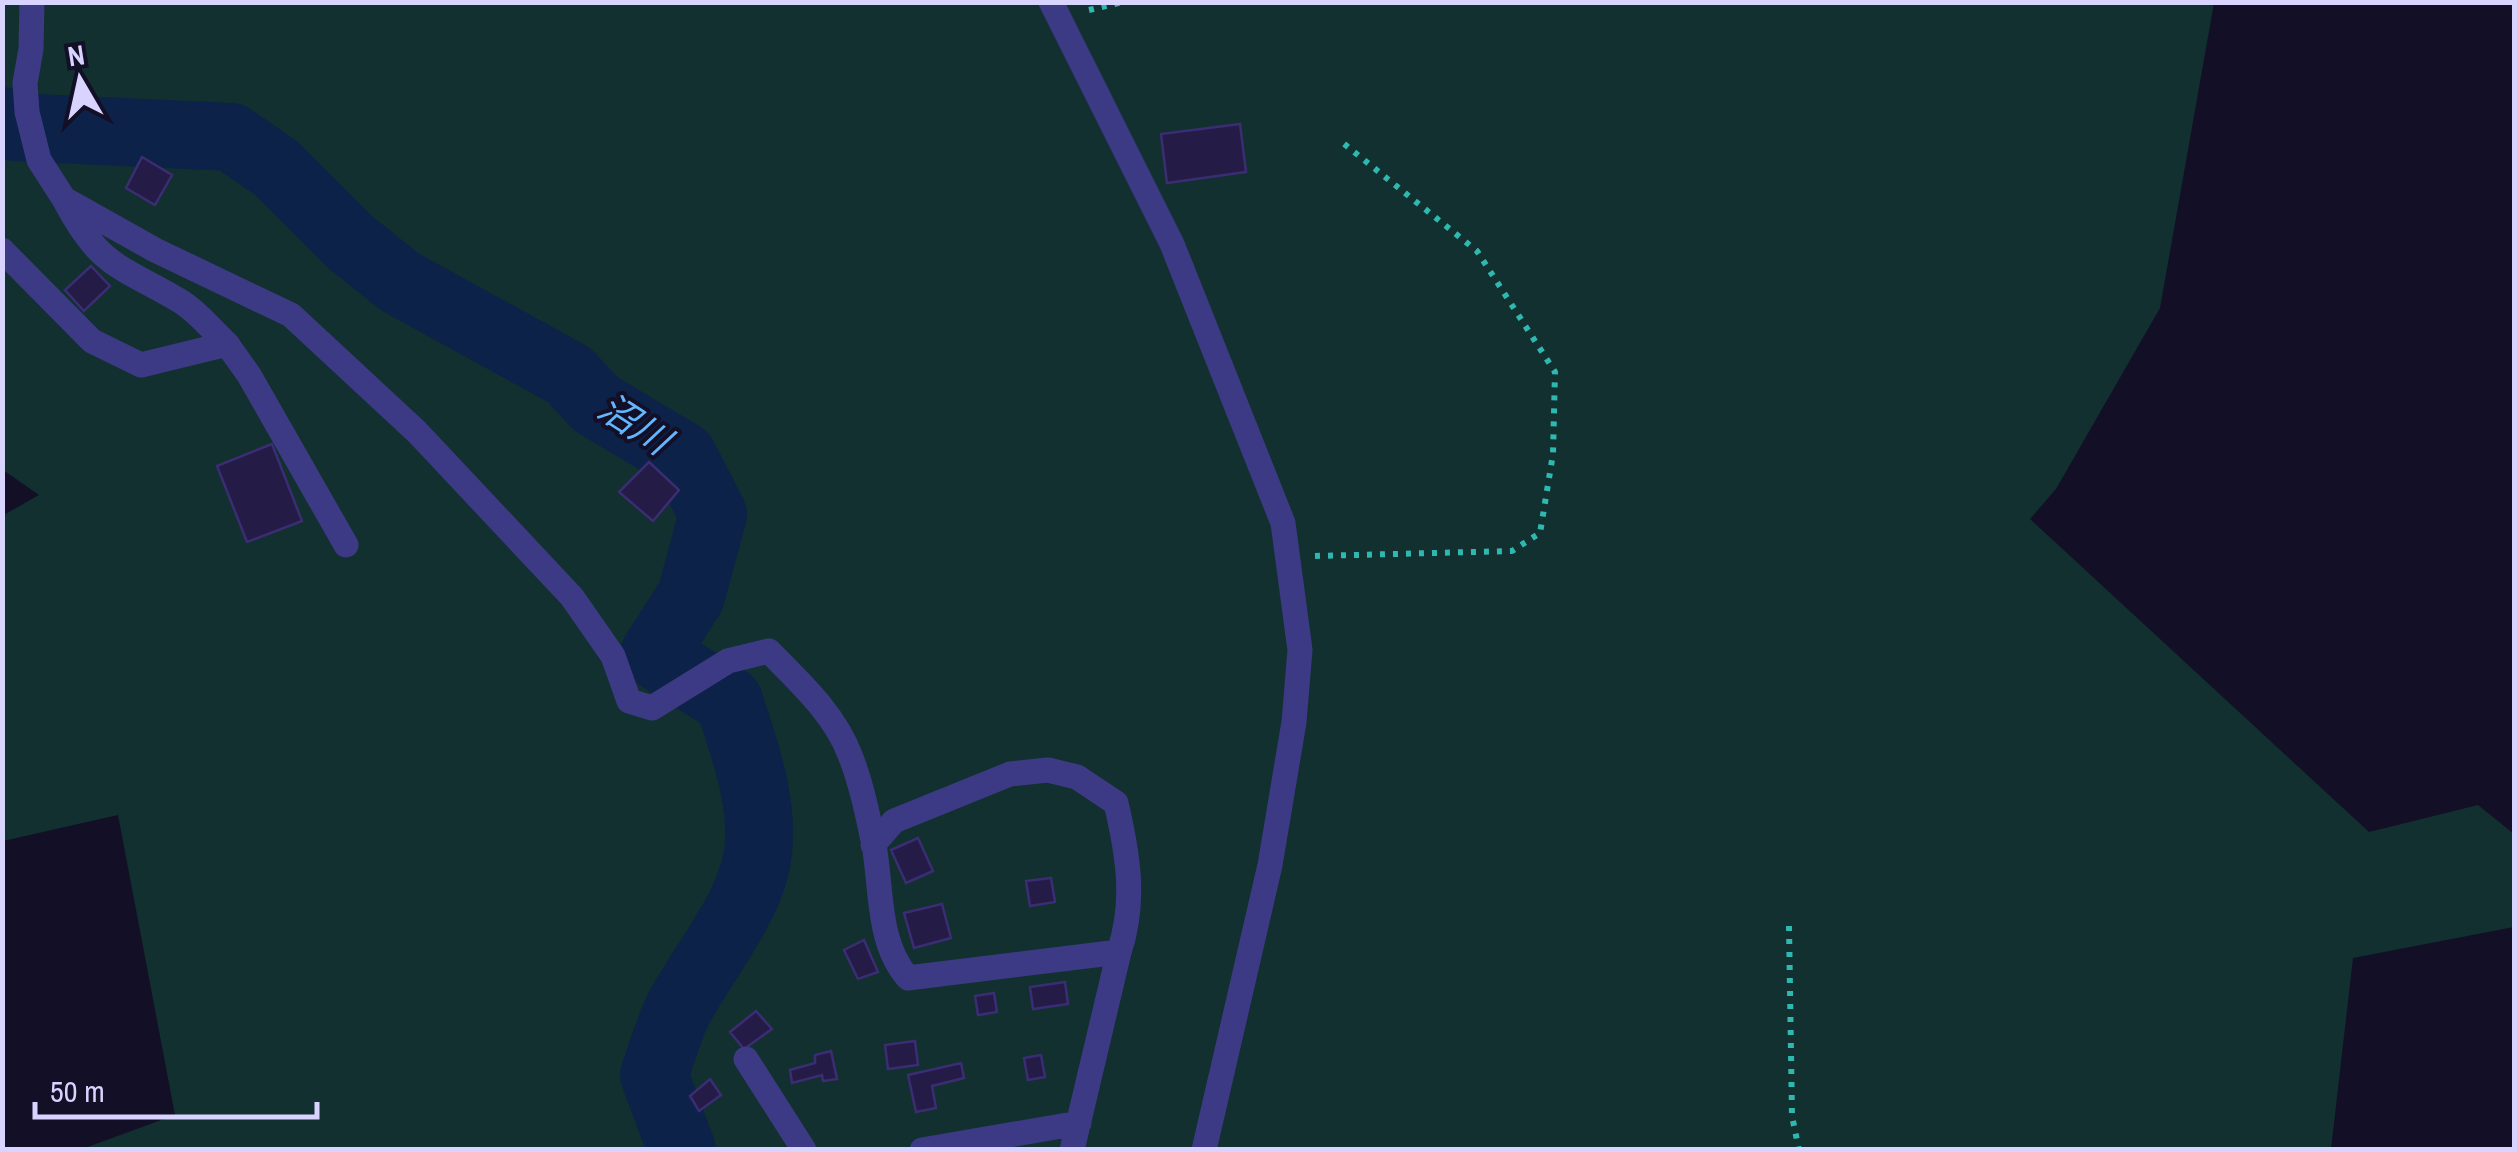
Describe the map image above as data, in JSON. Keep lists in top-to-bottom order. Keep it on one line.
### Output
{"water":["沼川"],"scale_bar":"50 m","north":"top"}
